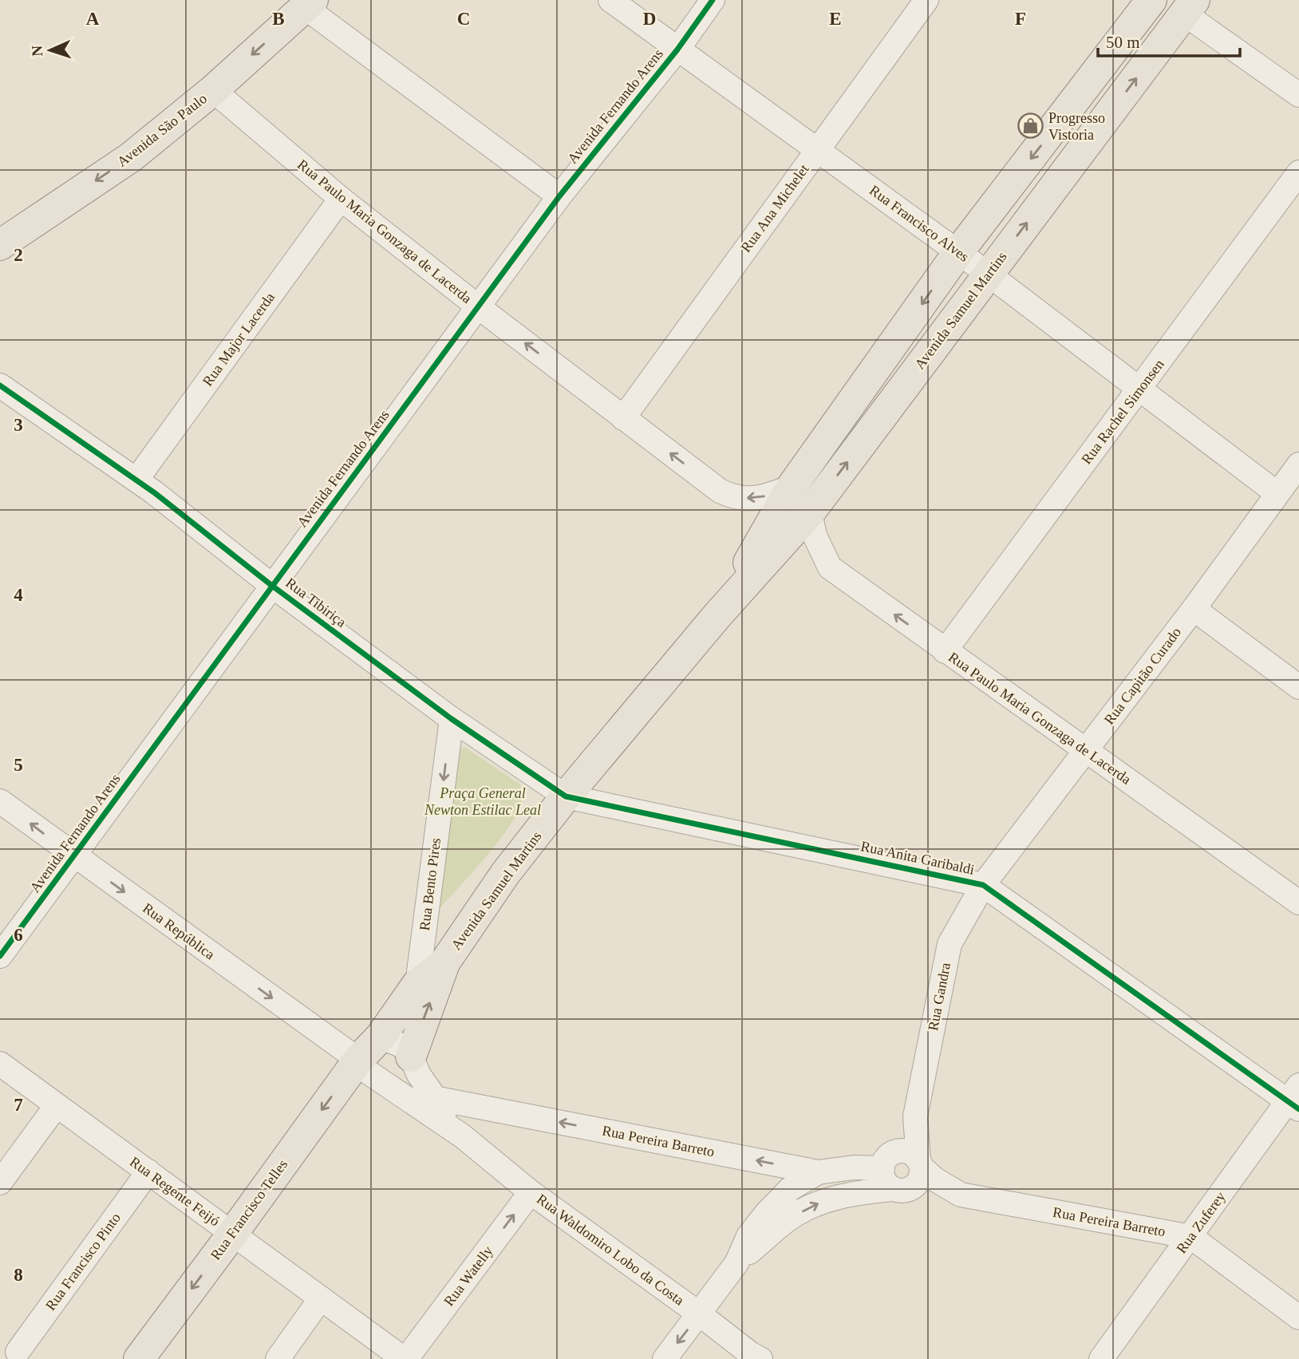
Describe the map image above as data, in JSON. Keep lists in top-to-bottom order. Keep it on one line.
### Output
{"streets":{"main road":["Avenida São Paulo","Avenida Samuel Martins","Rua Francisco Telles"],"street":["Avenida Fernando Arens","Rua Ana Michelet","Rua Francisco Alves","Rua Paulo Maria Gonzaga de Lacerda","Rua Major Lacerda","Rua Rachel Simonsen","Rua Tibiriça","Rua Capitão Curado","Rua Anita Garibaldi","Rua Bento Pires","Rua República","Rua Gandra","Rua Pereira Barreto","Rua Regente Feijó","Rua Zuferey","Rua Waldomiro Lobo da Costa","Rua Francisco Pinto","Rua Watelly"]},"crossings":[["Avenida Fernando Arens","Rua Francisco Alves"],["Avenida Fernando Arens","Rua Paulo Maria Gonzaga de Lacerda"],["Avenida Fernando Arens","Rua Tibiriça"],["Avenida Fernando Arens","Rua República"],["Avenida São Paulo","Rua Paulo Maria Gonzaga de Lacerda"],["Rua Ana Michelet","Rua Francisco Alves"],["Rua Ana Michelet","Rua Paulo Maria Gonzaga de Lacerda"],["Rua Francisco Alves","Avenida Samuel Martins"],["Rua Francisco Alves","Rua Rachel Simonsen"],["Rua Francisco Alves","Rua Capitão Curado"],["Rua Paulo Maria Gonzaga de Lacerda","Avenida Samuel Martins"],["Rua Paulo Maria Gonzaga de Lacerda","Rua Major Lacerda"],["Rua Paulo Maria Gonzaga de Lacerda","Rua Rachel Simonsen"],["Rua Paulo Maria Gonzaga de Lacerda","Rua Capitão Curado"],["Avenida Samuel Martins","Rua Tibiriça"],["Avenida Samuel Martins","Rua Anita Garibaldi"],["Avenida Samuel Martins","Rua Bento Pires"],["Avenida Samuel Martins","Rua República"],["Avenida Samuel Martins","Rua Francisco Telles"],["Avenida Samuel Martins","Rua Waldomiro Lobo da Costa"],["Rua Major Lacerda","Rua Tibiriça"],["Rua Tibiriça","Rua Anita Garibaldi"],["Rua Tibiriça","Rua Bento Pires"],["Rua Capitão Curado","Rua Anita Garibaldi"],["Rua Capitão Curado","Rua Gandra"],["Rua Anita Garibaldi","Rua Gandra"],["Rua Anita Garibaldi","Rua Zuferey"],["Rua República","Rua Francisco Telles"],["Rua República","Rua Waldomiro Lobo da Costa"],["Rua Gandra","Rua Pereira Barreto"],["Rua Pereira Barreto","Rua Zuferey"],["Rua Pereira Barreto","Rua Waldomiro Lobo da Costa"],["Rua Regente Feijó","Rua Francisco Telles"],["Rua Regente Feijó","Rua Francisco Pinto"],["Rua Regente Feijó","Rua Watelly"],["Rua Francisco Telles","Rua Waldomiro Lobo da Costa"],["Rua Waldomiro Lobo da Costa","Rua Watelly"]],"one_way":["Avenida São Paulo","Rua Paulo Maria Gonzaga de Lacerda","Rua Bento Pires","Rua Pereira Barreto","Rua Francisco Telles","Rua Watelly"],"parks":["Praça General Newton Estilac Leal"],"places":{"shop":["Progresso Vistoria"]},"scale_bar":"50 m","north":"left","grid":{"columns":["A","B","C","D","E","F"],"rows":["2","3","4","5","6","7","8"]}}
